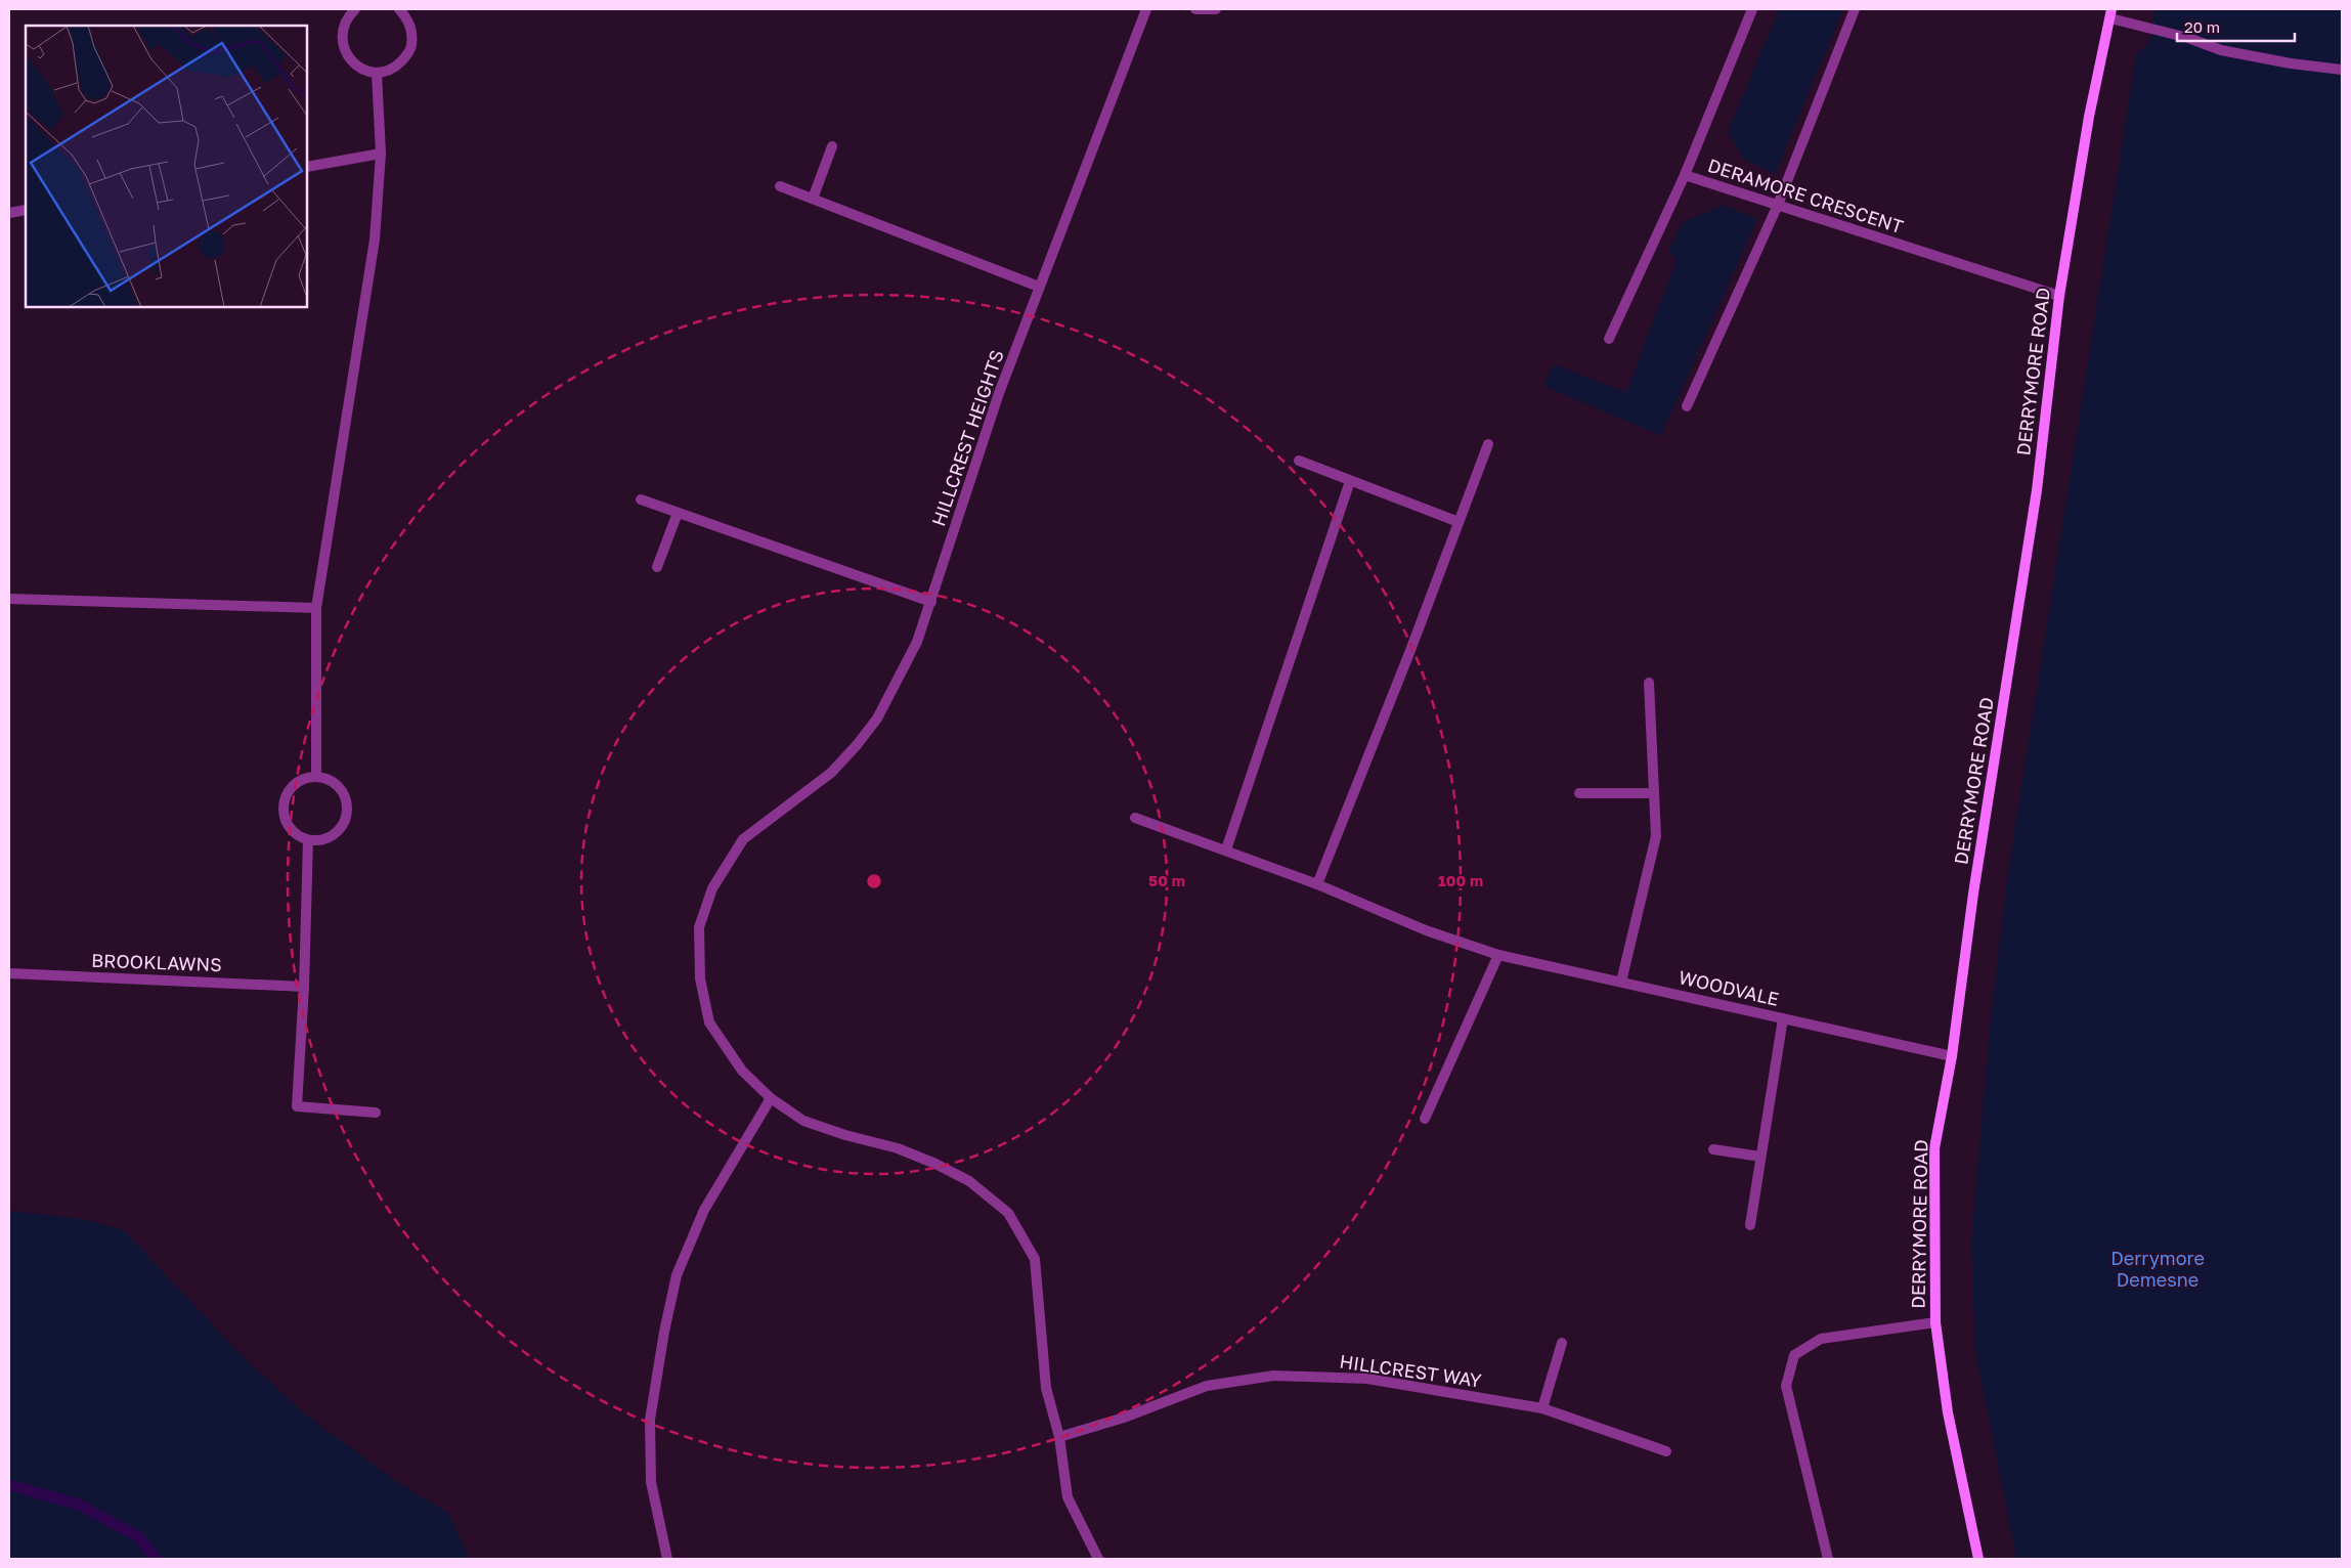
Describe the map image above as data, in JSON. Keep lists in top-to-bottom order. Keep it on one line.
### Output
{"streets":{"main road":["DERRYMORE ROAD"],"street":["DERAMORE CRESCENT","HILLCREST HEIGHTS","BROOKLAWNS","WOODVALE","HILLCREST WAY"]},"crossings":[["DERAMORE CRESCENT","DERRYMORE ROAD"],["DERRYMORE ROAD","WOODVALE"],["HILLCREST HEIGHTS","HILLCREST WAY"]],"parks":["Derrymore Demesne"],"scale_bar":"20 m","rings":["50 m","100 m"]}
